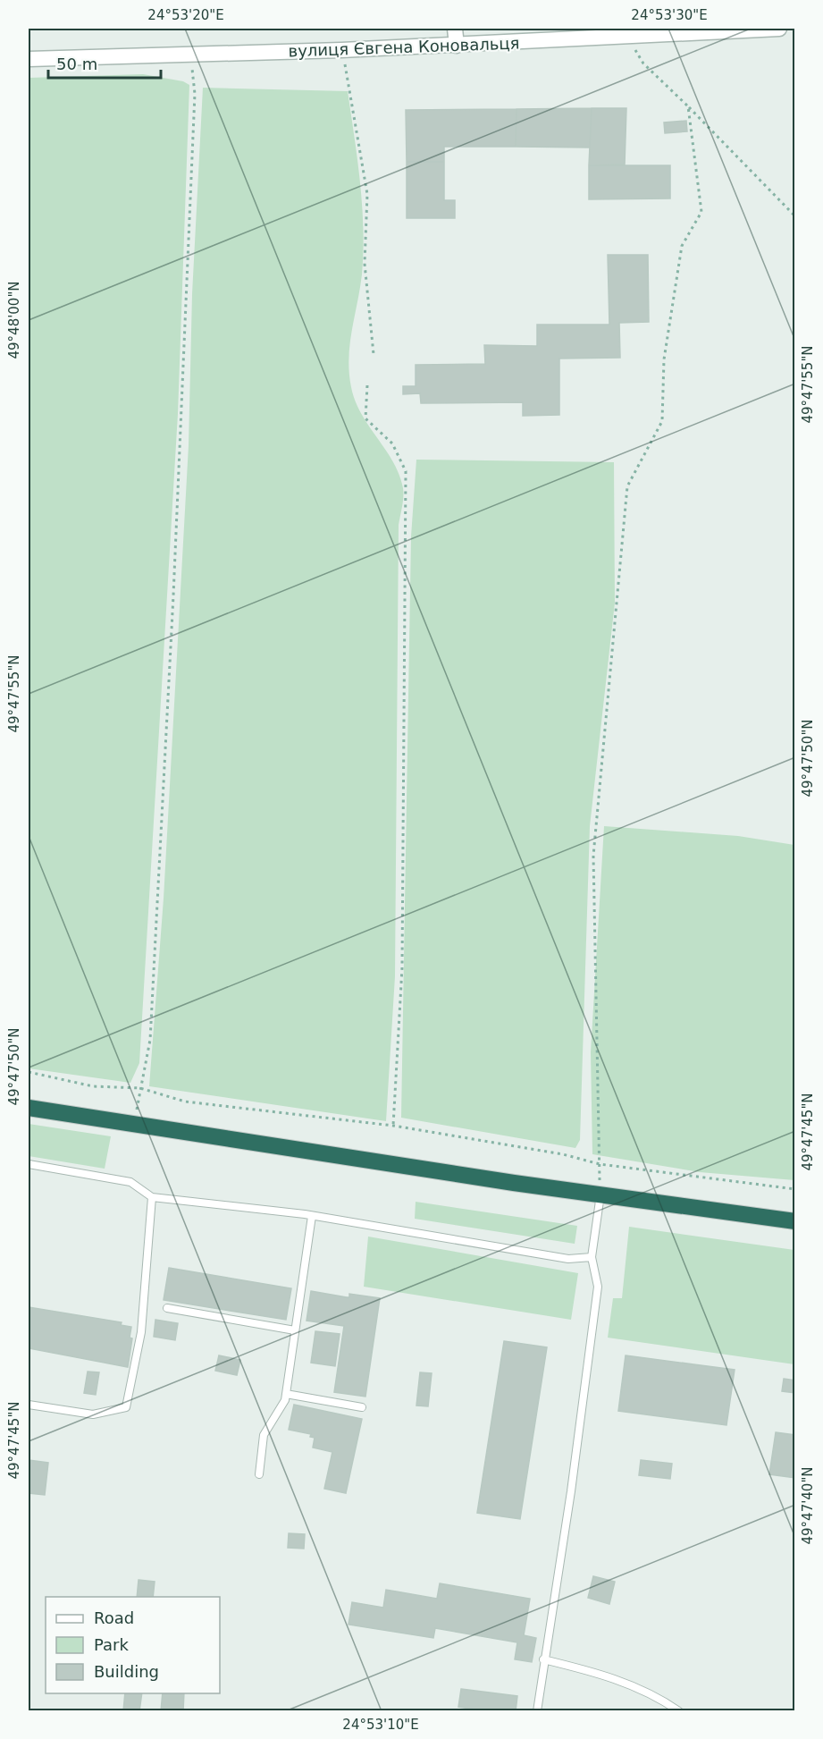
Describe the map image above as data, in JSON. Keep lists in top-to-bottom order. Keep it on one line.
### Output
{"streets":{"street":["вулиця Євгена Коновальця"]},"legend":["Road","Park","Building"],"scale_bar":"50 m","coordinates":["24°53'20\"E","24°53'30\"E","49°48'00\"N","49°47'55\"N","49°47'50\"N","49°47'45\"N","49°47'40\"N","24°53'10\"E"]}
